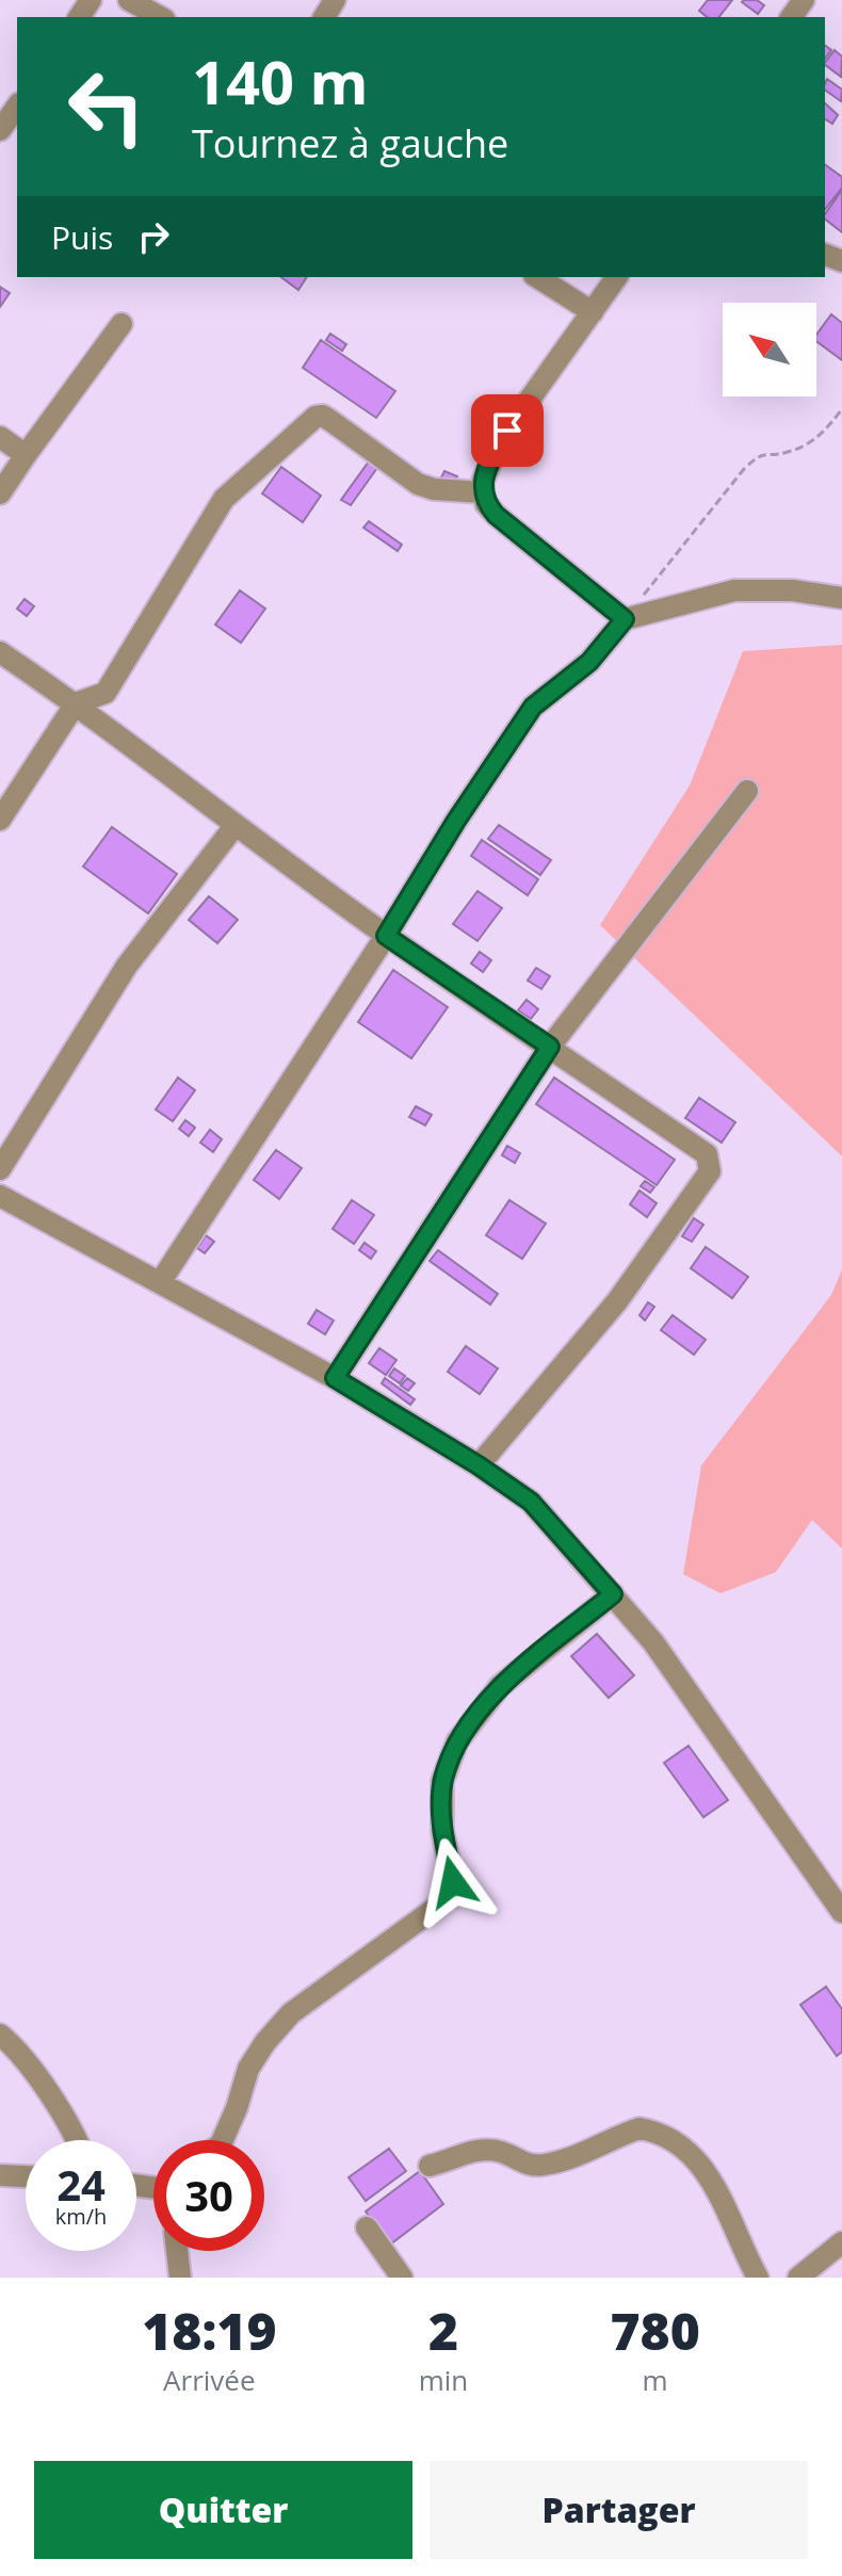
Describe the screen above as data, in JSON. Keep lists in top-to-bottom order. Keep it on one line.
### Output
{"north":"top left","page":{"turn":["140 m","Tournez à gauche"],"then":"Puis","speed":"24 km/h","limit":"30","eta":["18:19","Arrivée","2","min","780","m"],"buttons":["Quitter","Partager"]}}
